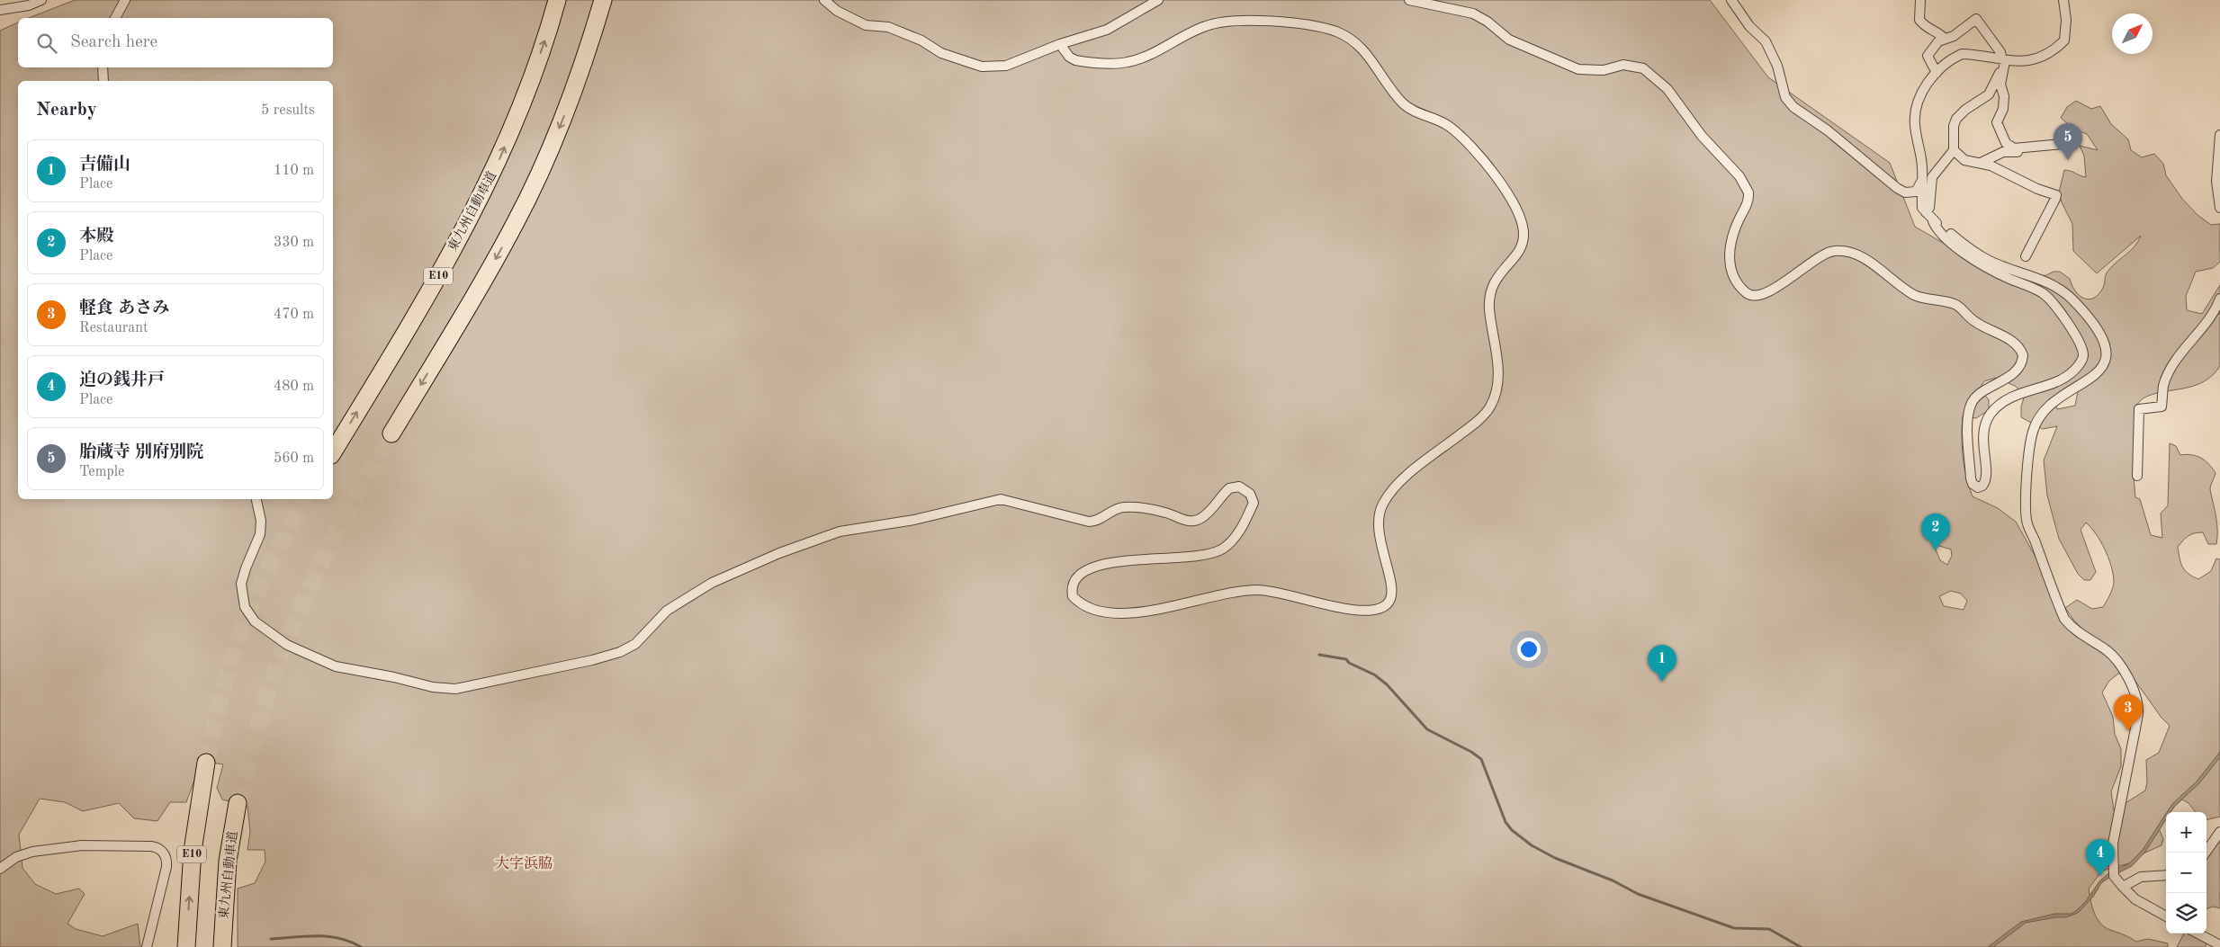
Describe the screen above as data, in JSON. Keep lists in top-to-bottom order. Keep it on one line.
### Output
{"streets":{"highway":["東九州自動車道","E10"]},"districts":["大字浜脇"],"north":"top right","page":{"search":"Search here","heading":["Nearby","5 results"],"pins":["5","2","1","3","4"],"list":[{"mark":"1","name":"吉備山","note":"Place","value":"110 m"},{"mark":"2","name":"本殿","note":"Place","value":"330 m"},{"mark":"3","name":"軽食 あさみ","note":"Restaurant","value":"470 m"},{"mark":"4","name":"迫の銭井戸","note":"Place","value":"480 m"},{"mark":"5","name":"胎蔵寺 別府別院","note":"Temple","value":"560 m"}],"map_buttons":["+","−"]}}
